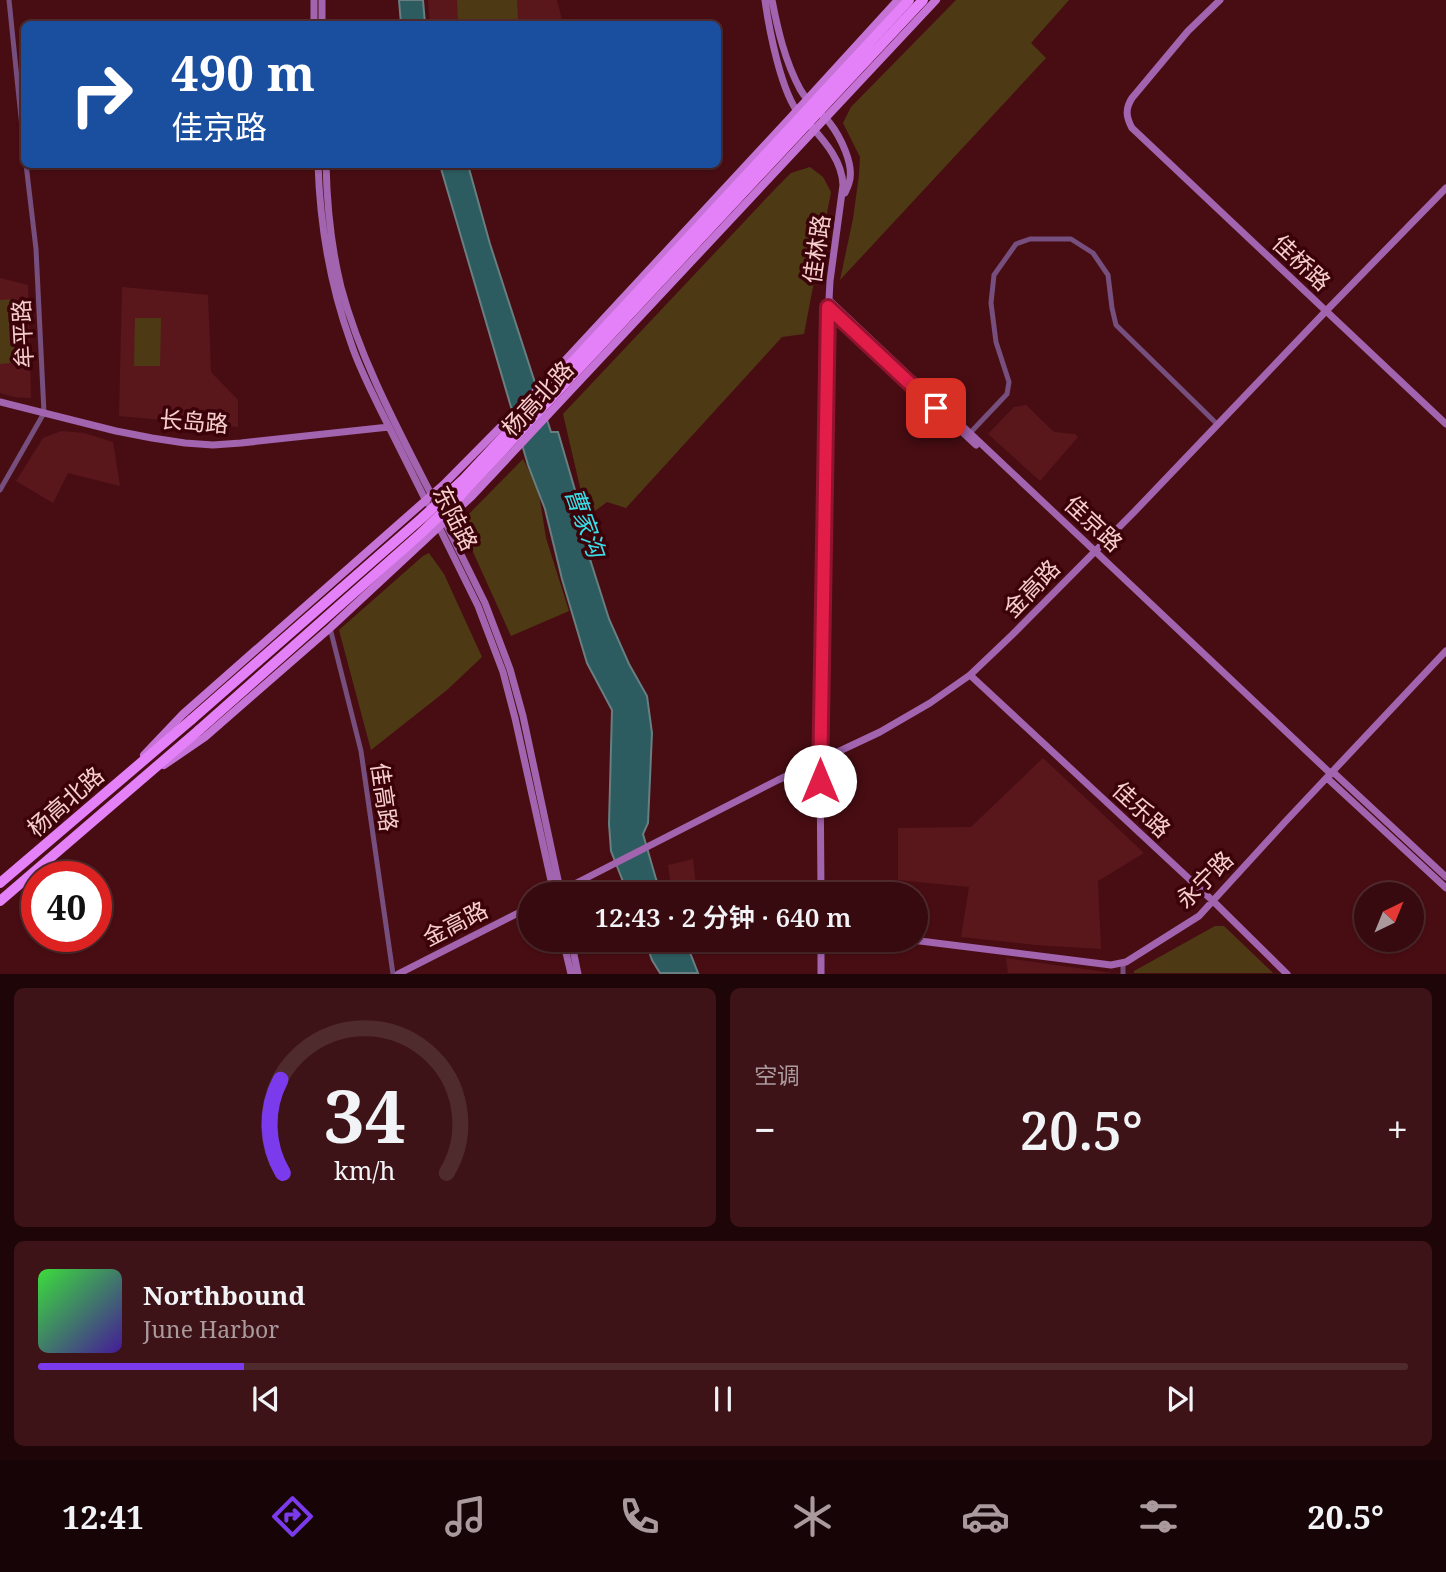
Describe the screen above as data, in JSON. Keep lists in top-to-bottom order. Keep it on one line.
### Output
{"streets":{"highway":["杨高北路"],"street":["佳林路","佳桥路","牟平路","长岛路","东陆路","佳京路","金高路","佳高路","佳乐路","永宁路"]},"crossings":[["佳林路","杨高北路"],["佳林路","佳京路"],["佳林路","金高路"],["佳桥路","金高路"],["牟平路","长岛路"],["杨高北路","东陆路"],["杨高北路","佳高路"],["长岛路","东陆路"],["佳京路","金高路"],["佳京路","永宁路"],["金高路","佳高路"],["金高路","佳乐路"],["佳乐路","永宁路"]],"water":["曹家沟"],"north":"top right","page":{"turn":["490 m","佳京路"],"limit":"40","trip":"12:43 · 2 分钟 · 640 m","tile":"空调","heat":["−","20.5°","+"],"song":["Northbound","June Harbor"],"tabs":["12:41","20.5°"],"gauge":["34","km/h"]}}
